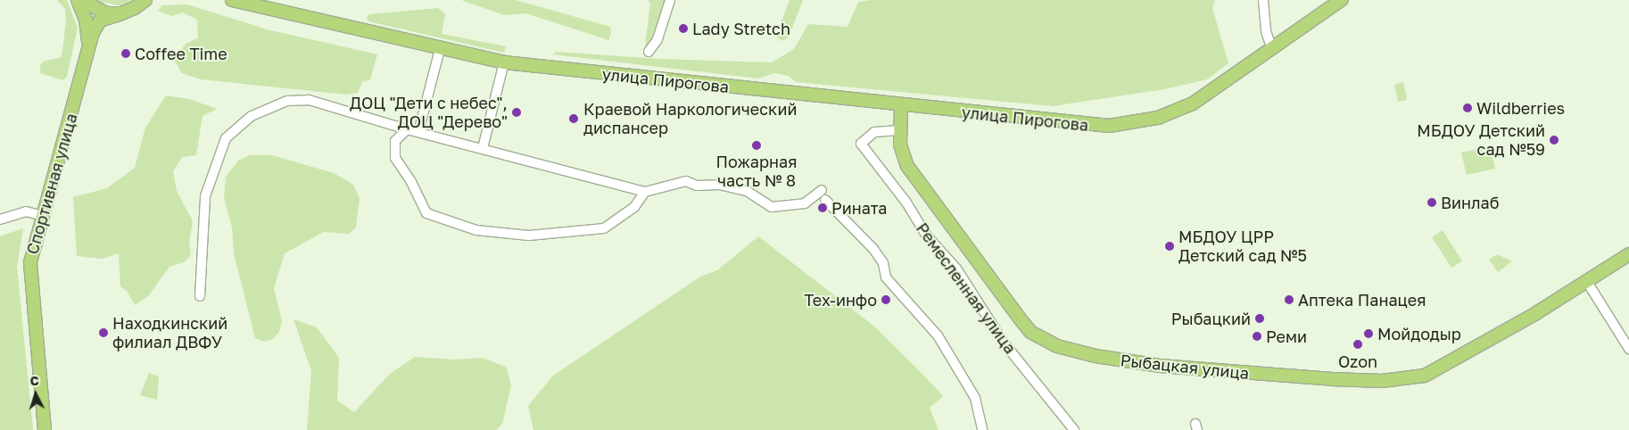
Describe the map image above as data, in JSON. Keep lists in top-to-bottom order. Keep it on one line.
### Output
{"streets":{"main road":["улица Пирогова","Спортивная улица","Рыбацкая улица"],"street":["Ремесленная улица"]},"crossings":[["улица Пирогова","Рыбацкая улица"],["Ремесленная улица","Рыбацкая улица"]],"places":["Lady Stretch","Coffee Time","Wildberries","ДОЦ \"Дети с небес\", ДОЦ \"Дерево\"","Краевой Наркологический диспансер","МБДОУ Детский сад №59","Пожарная часть № 8","Винлаб","Рината","МБДОУ ЦРР Детский сад №5","Тех-инфо","Аптека Панацея","Рыбацкий","Находкинский филиал ДВФУ","Мойдодыр","Реми","Ozon"],"north":"top"}
